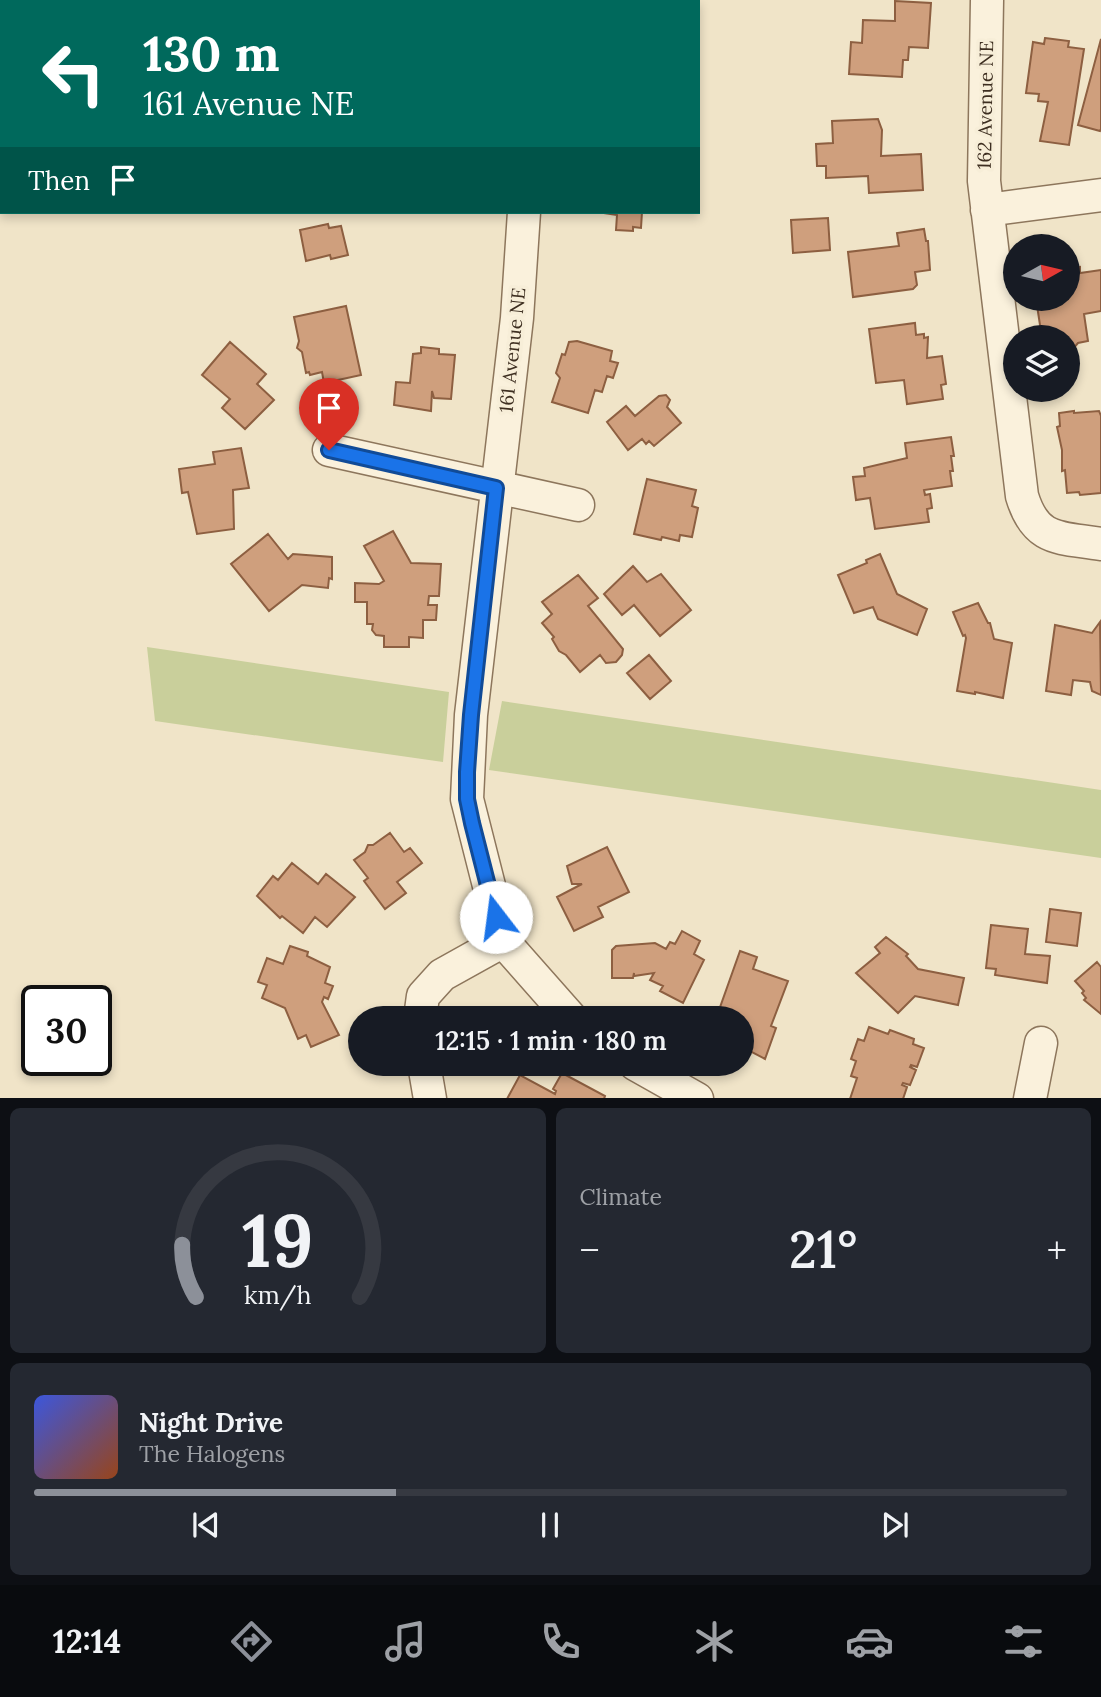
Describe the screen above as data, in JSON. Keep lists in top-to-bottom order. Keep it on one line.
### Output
{"streets":{"street":["162 Avenue NE","161 Avenue NE"]},"north":"right","page":{"turn":["130 m","161 Avenue NE"],"then":"Then","limit":"30","trip":"12:15 · 1 min · 180 m","tile":"Climate","heat":["−","21°","+"],"song":["Night Drive","The Halogens"],"tabs":"12:14","gauge":["19","km/h"]}}
